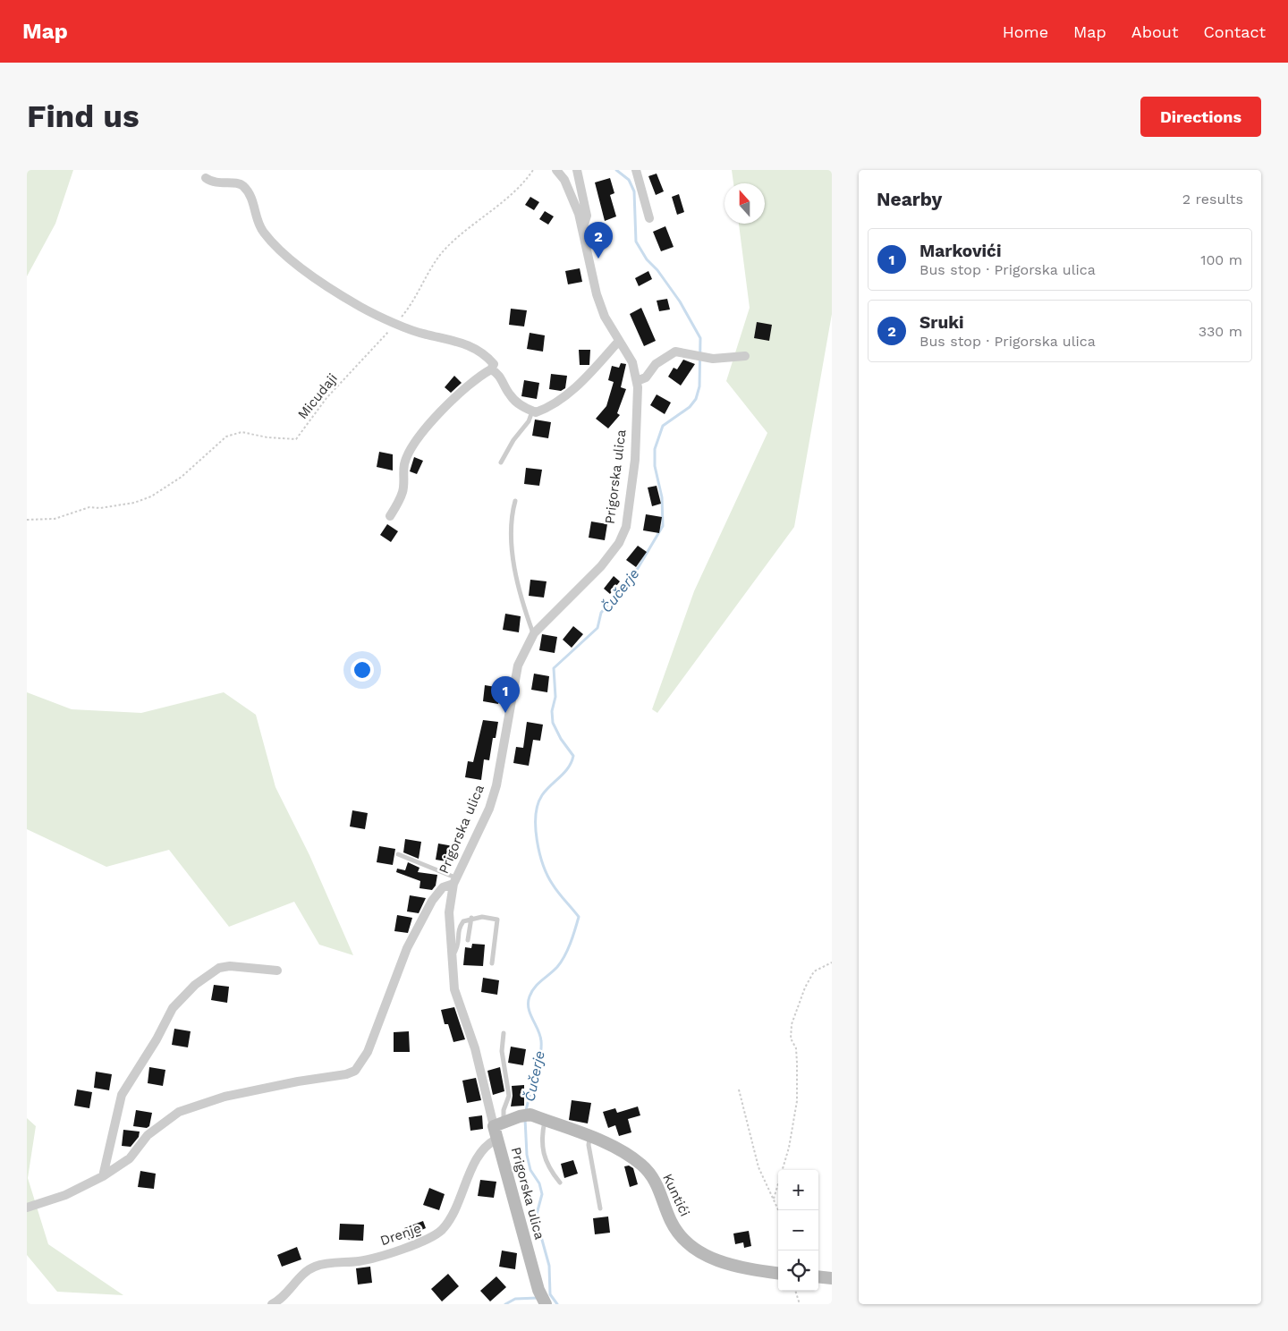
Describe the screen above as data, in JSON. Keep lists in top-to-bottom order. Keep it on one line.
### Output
{"streets":{"street":["Prigorska ulica","Kuntići","Drenje"],"path":["Micudaji"]},"crossings":[["Prigorska ulica","Kuntići"],["Prigorska ulica","Drenje"]],"water":["Čučerje"],"north":"top","page":{"header":"Map","nav":["Home","Map","About","Contact"],"buttons":"Directions","title":"Find us","heading":["Nearby","2 results"],"pins":["2","1"],"list":[{"mark":"1","name":"Markovići","note":"Bus stop · Prigorska ulica","value":"100 m"},{"mark":"2","name":"Sruki","note":"Bus stop · Prigorska ulica","value":"330 m"}],"map_buttons":["+","−"]}}
